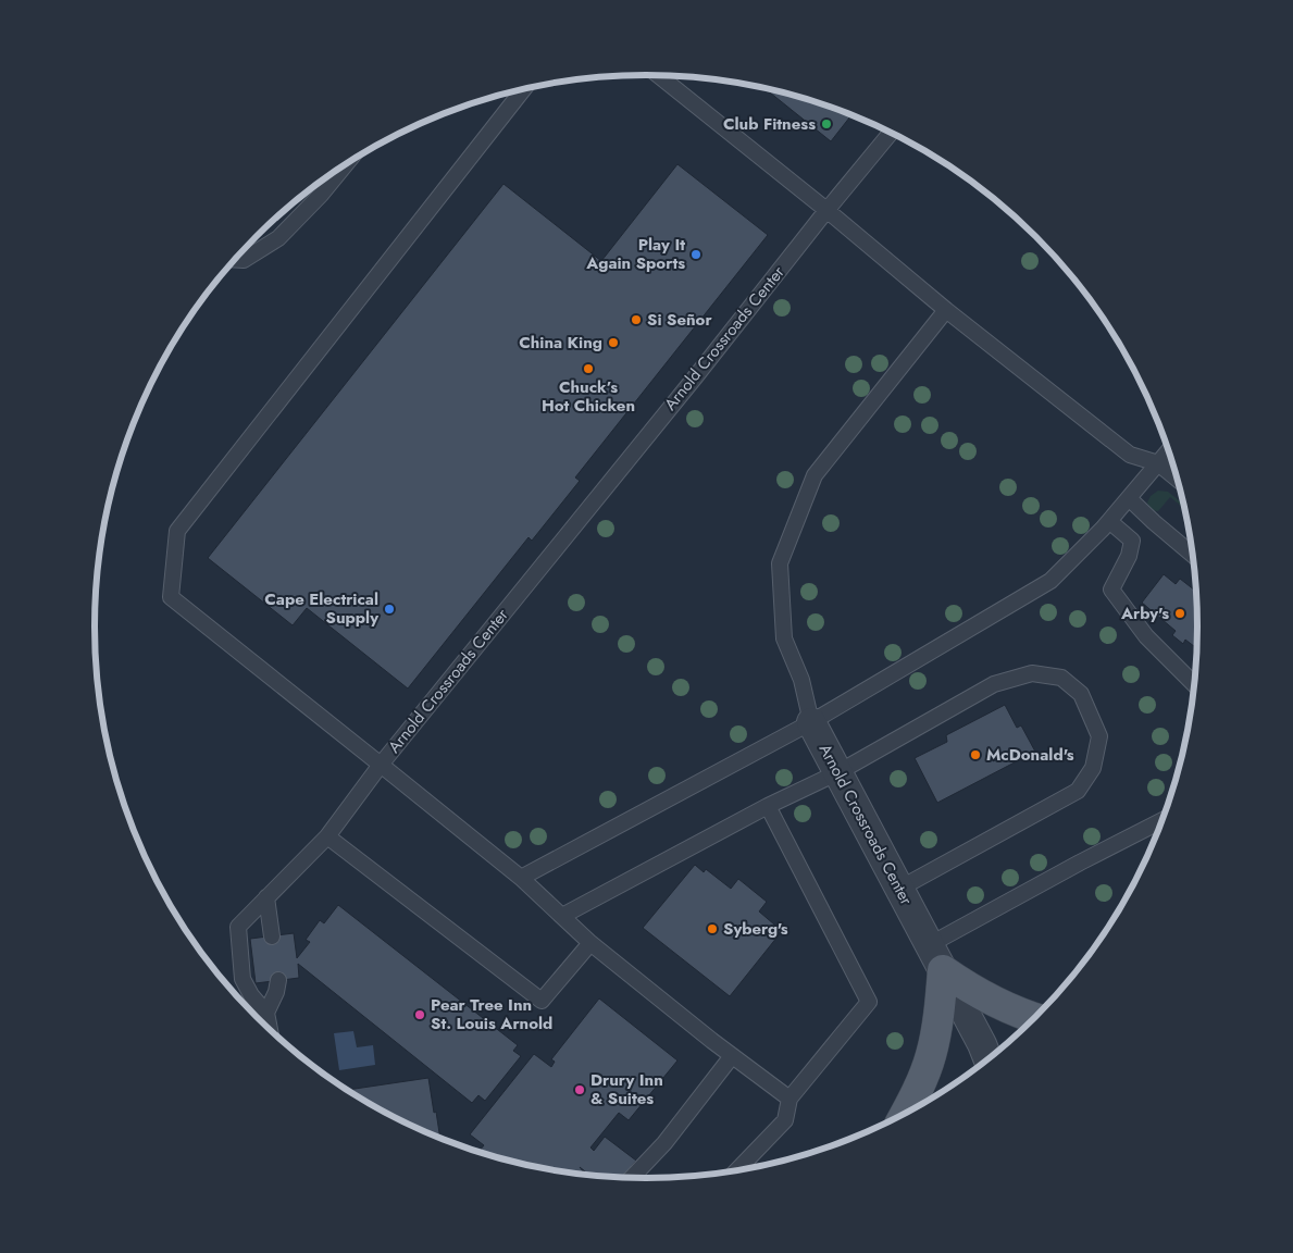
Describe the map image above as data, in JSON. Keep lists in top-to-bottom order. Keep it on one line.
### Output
{"streets":{"street":["Arnold Crossroads Center"]},"places":["Club Fitness","Play It Again Sports","Si Señor","China King","Chuck’s Hot Chicken","Cape Electrical Supply","Arby's","McDonald's","Syberg's","Pear Tree Inn St. Louis Arnold","Drury Inn & Suites"]}
